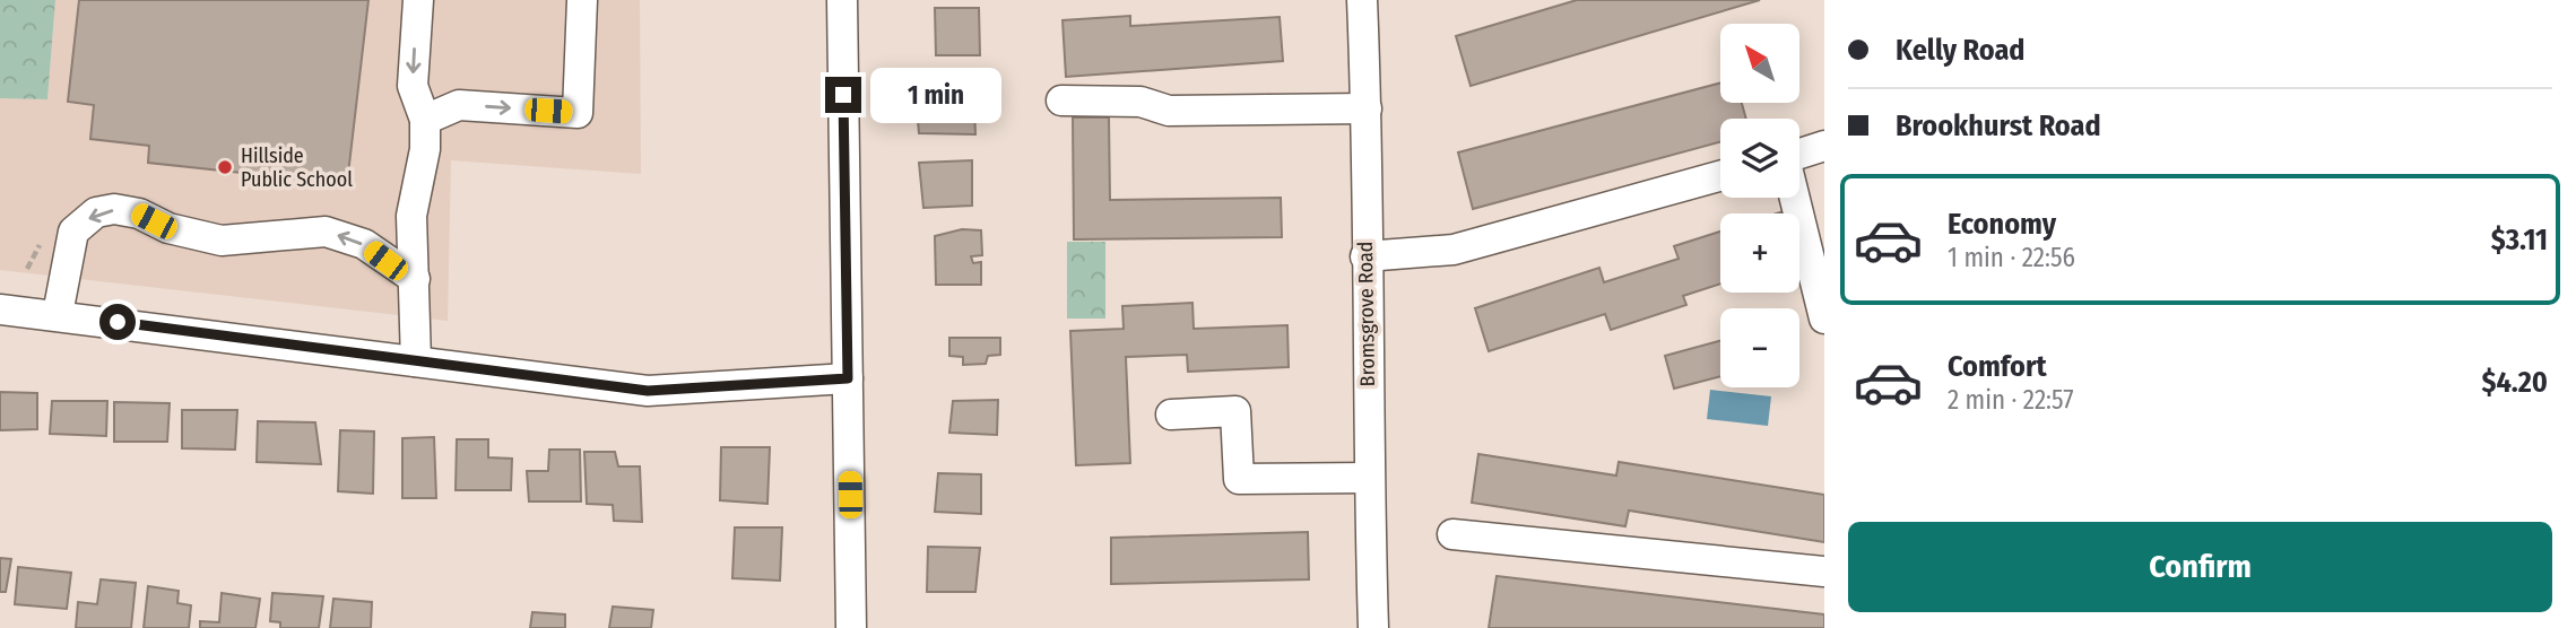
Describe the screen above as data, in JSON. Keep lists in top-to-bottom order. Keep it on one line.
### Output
{"streets":{"street":["Bromsgrove Road"]},"places":["Hillside Public School"],"north":"top left","page":{"banner":["Kelly Road","Brookhurst Road"],"map_buttons":["+","−"],"bubble":"1 min","list":[{"name":"Economy","note":"1 min · 22:56","value":"$3.11"},{"name":"Comfort","note":"2 min · 22:57","value":"$4.20"}],"buttons":"Confirm"}}
